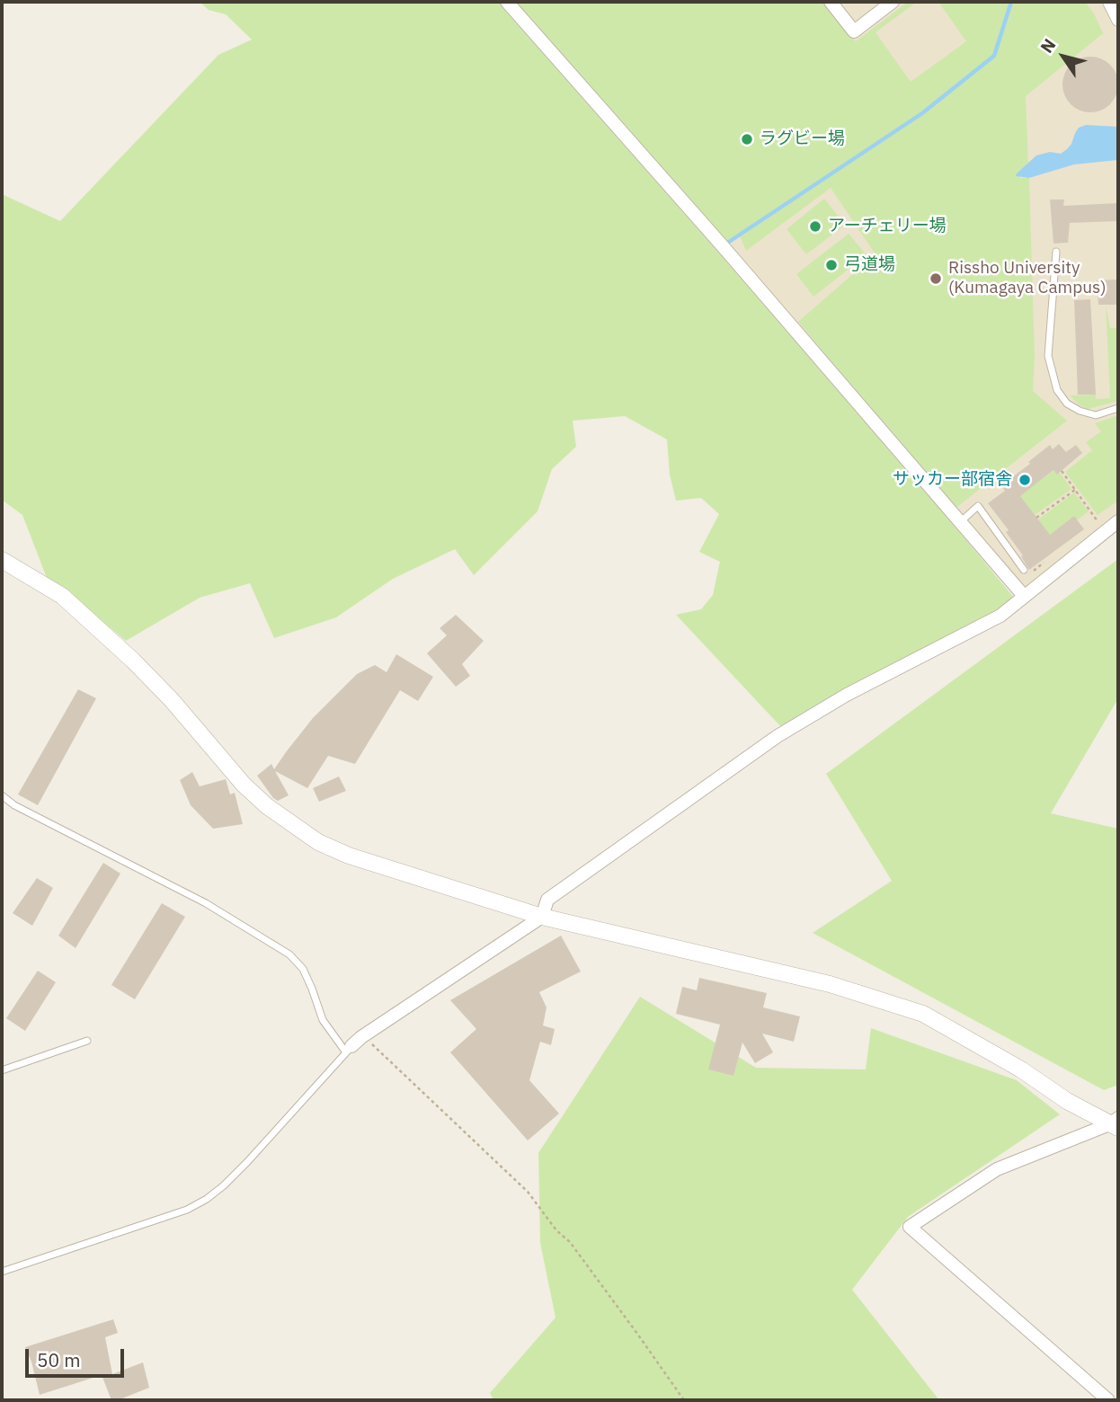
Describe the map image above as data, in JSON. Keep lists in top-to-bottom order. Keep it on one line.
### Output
{"places":["ラグビー場","アーチェリー場","弓道場","Rissho University (Kumagaya Campus)","サッカー部宿舎"],"scale_bar":"50 m","north":"top left"}
